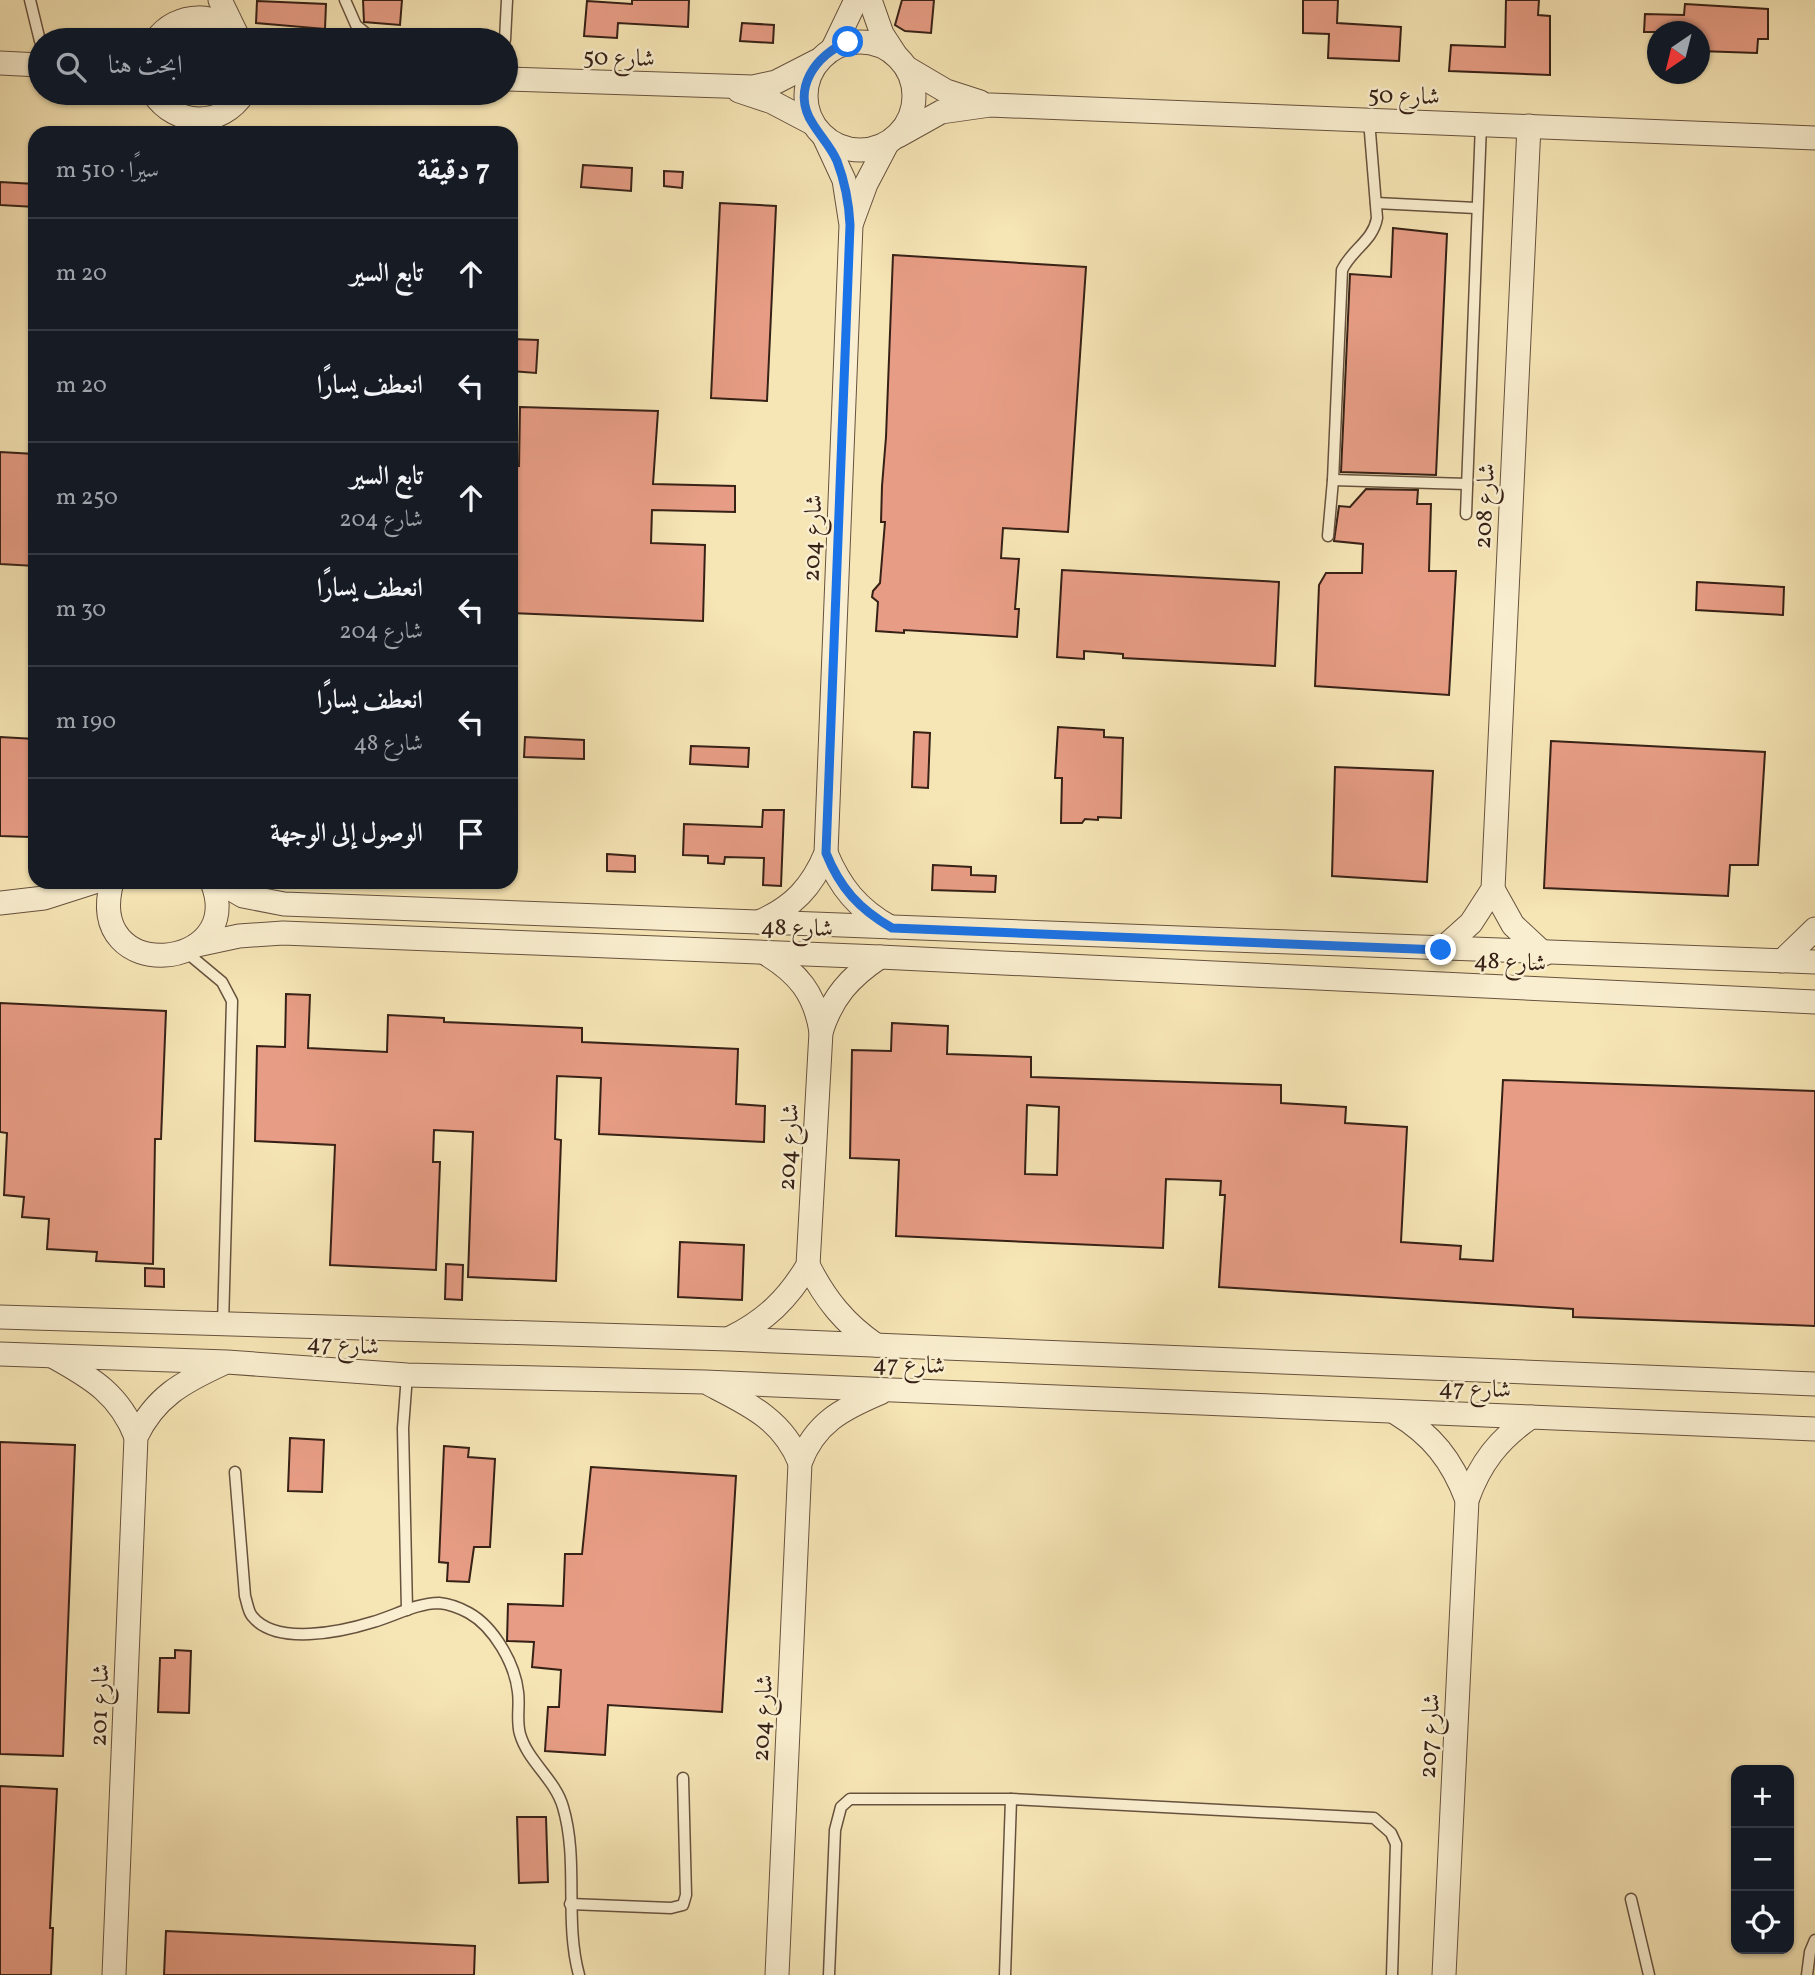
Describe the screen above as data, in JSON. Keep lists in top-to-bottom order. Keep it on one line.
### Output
{"streets":{"street":["شارع 50","شارع 208","شارع 204","شارع 48","شارع 47","شارع 201","شارع 207"]},"crossings":[["شارع 50","شارع 208"],["شارع 50","شارع 204"],["شارع 204","شارع 48"],["شارع 204","شارع 47"],["شارع 47","شارع 201"],["شارع 47","شارع 207"]],"north":"bottom left","page":{"search":"ابحث هنا","heading":["7 دقيقة","سيرًا · 510 m"],"list":[["تابع السير","20 m"],["انعطف يسارًا","20 m"],["تابع السير","شارع 204","250 m"],["انعطف يسارًا","شارع 204","30 m"],["انعطف يسارًا","شارع 48","190 m"],"الوصول إلى الوجهة"],"map_buttons":["+","−"]}}
